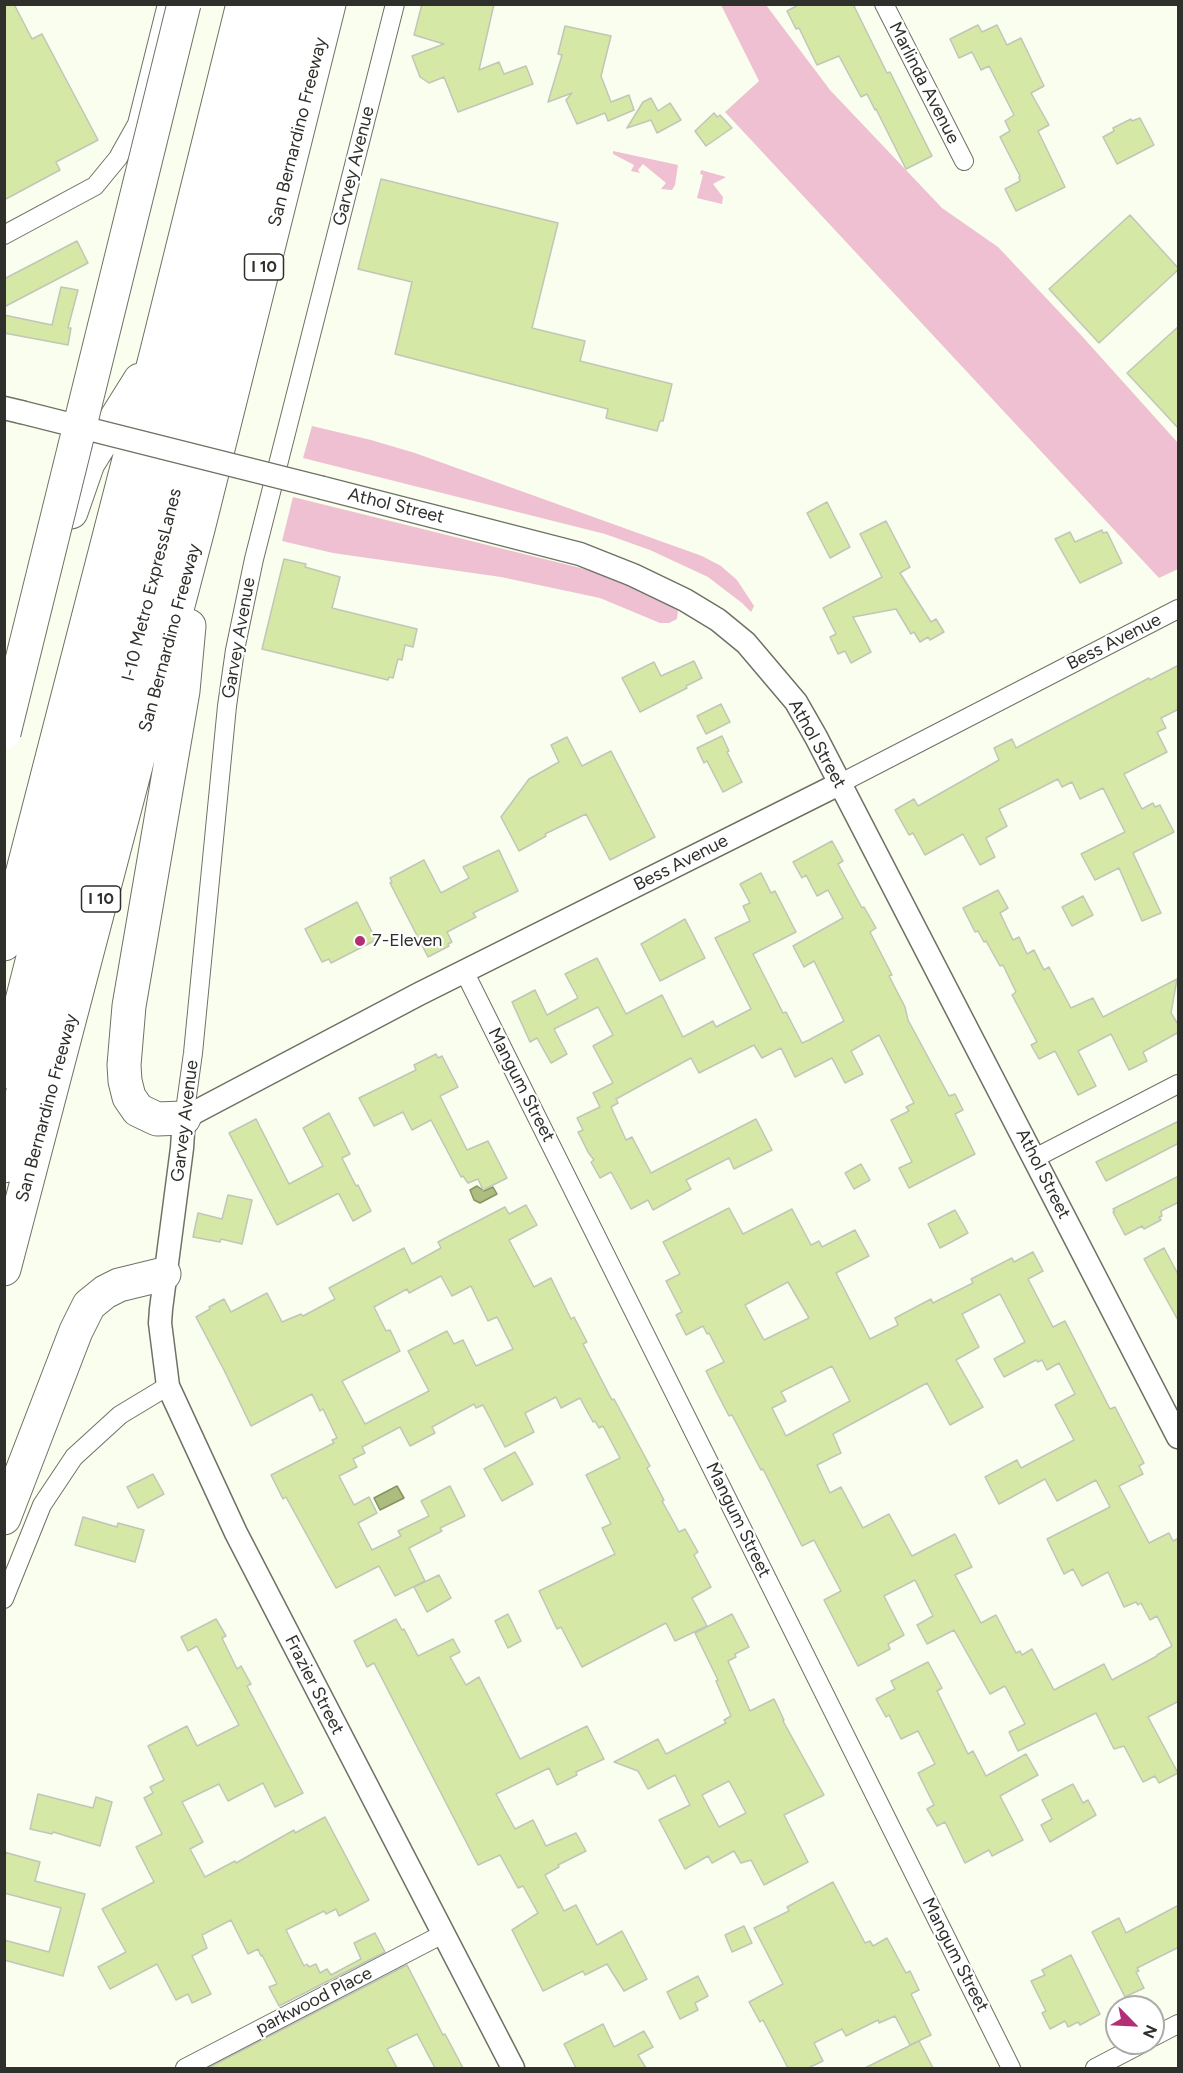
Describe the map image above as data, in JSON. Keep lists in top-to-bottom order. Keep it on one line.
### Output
{"streets":{"highway":["San Bernardino Freeway","I 10","I-10 Metro ExpressLanes"],"street":["Marlinda Avenue","Garvey Avenue","Athol Street","Bess Avenue","Mangum Street","Frazier Street","parkwood Place"]},"crossings":[["Garvey Avenue","Bess Avenue"],["Garvey Avenue","Frazier Street"],["Athol Street","Bess Avenue"],["Bess Avenue","Mangum Street"],["Frazier Street","parkwood Place"]],"places":["7-Eleven"],"north":"bottom right"}
